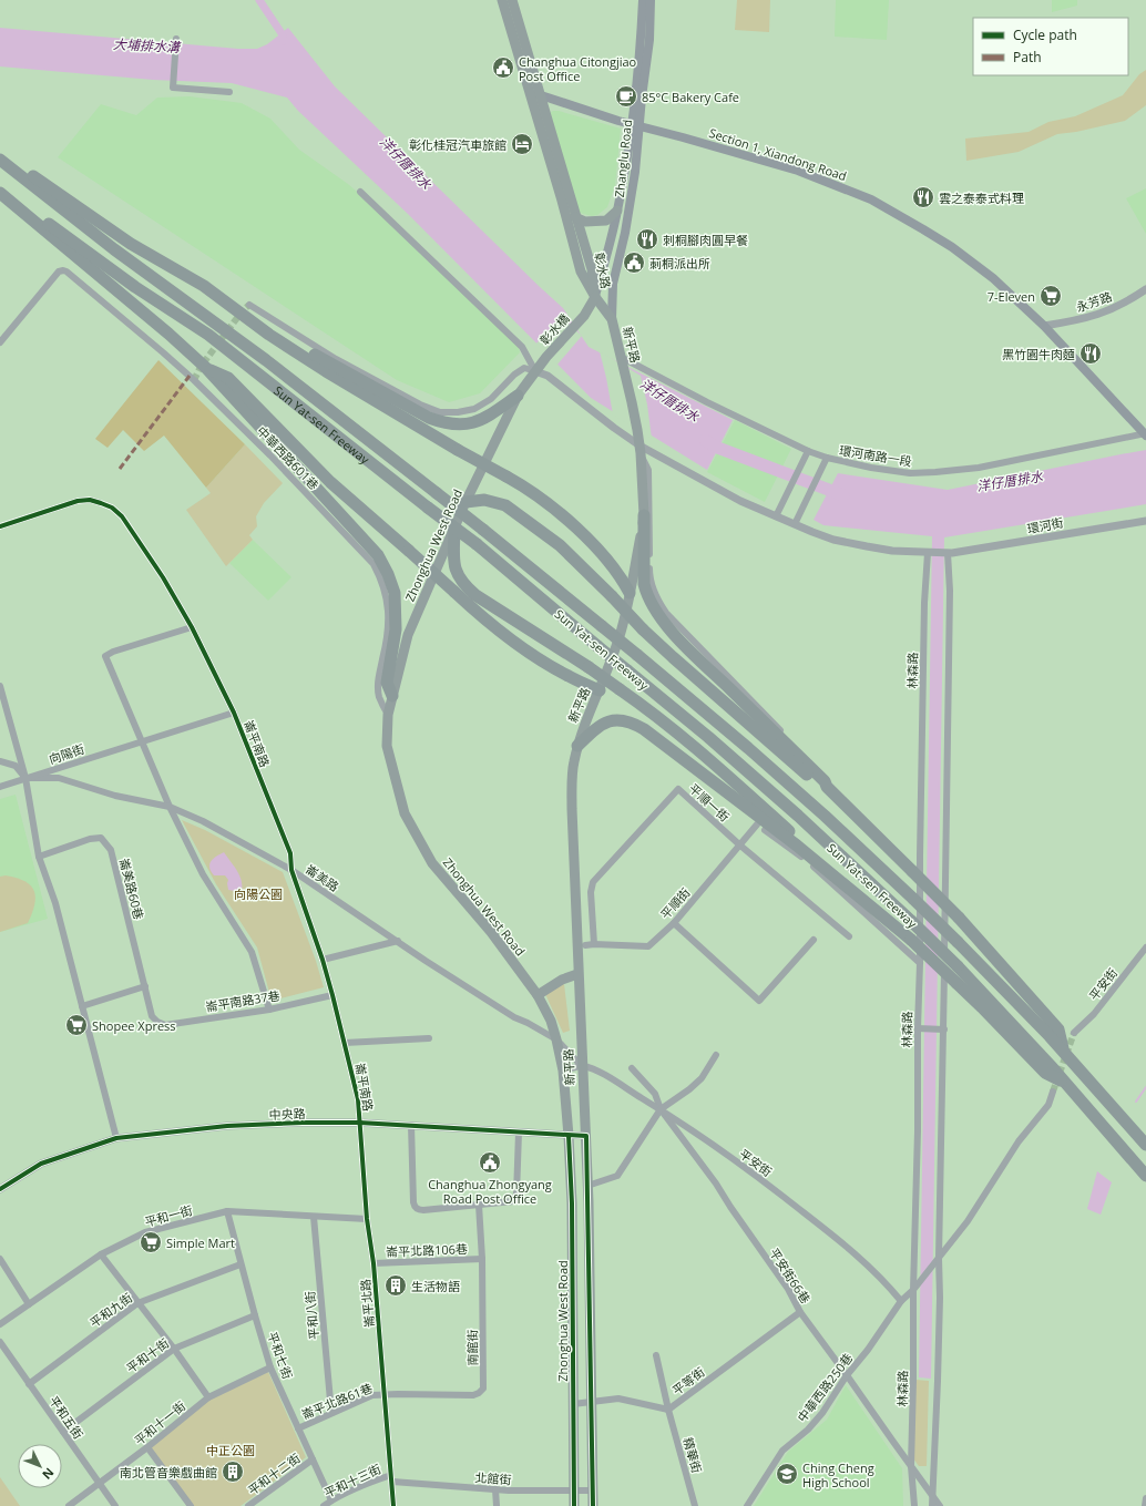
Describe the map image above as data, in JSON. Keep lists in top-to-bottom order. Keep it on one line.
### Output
{"streets":{"highway":["Sun Yat-sen Freeway"],"main road":["Section 1, Xiandong Road","Zhanglu Road","彰水路","彰水橋","新平路","Zhonghua West Road"],"street":["永芳路","環河南路一段","中華西路601巷","環河街","林森路","崙平南路","向陽街","平順一街","崙美路","崙美路60巷","平順街","平安街","崙平南路37巷","中央路","平和一街","崙平北路106巷","平安街66巷","崙平北路","平和九街","平和八街","南館街","平和十街","平和七街","平等街","中華西路250巷","崙平北路61巷","平和五街","平和十一街","精華街","平和十二街","北館街","平和十三街"]},"crossings":[["Section 1, Xiandong Road","Zhanglu Road"],["Section 1, Xiandong Road","彰水路"],["Section 1, Xiandong Road","永芳路"],["Section 1, Xiandong Road","環河南路一段"],["Zhanglu Road","彰水路"],["Zhanglu Road","彰水橋"],["Zhanglu Road","新平路"],["彰水路","彰水橋"],["彰水路","新平路"],["彰水橋","新平路"],["彰水橋","Zhonghua West Road"],["新平路","環河南路一段"],["新平路","環河街"],["新平路","崙美路"],["新平路","平安街"],["新平路","中央路"],["中華西路601巷","Zhonghua West Road"],["環河街","Zhonghua West Road"],["環河街","林森路"],["Zhonghua West Road","崙美路"],["Zhonghua West Road","中央路"],["Zhonghua West Road","平等街"],["Zhonghua West Road","北館街"],["林森路","平安街66巷"],["崙平南路","向陽街"],["崙平南路","崙美路"],["崙平南路","崙平南路37巷"],["崙平南路","中央路"],["崙平南路","崙平北路"],["向陽街","崙美路"],["平順一街","平順街"],["崙美路","平安街"],["崙美路60巷","崙平南路37巷"],["平安街","平安街66巷"],["平安街","中華西路250巷"],["中央路","崙平北路"],["平和一街","崙平北路"],["平和一街","平和八街"],["平和一街","平和七街"],["崙平北路106巷","崙平北路"],["崙平北路106巷","南館街"],["平安街66巷","平等街"],["平安街66巷","中華西路250巷"],["崙平北路","南館街"],["崙平北路","崙平北路61巷"],["崙平北路","北館街"],["崙平北路","平和十三街"],["平和九街","平和七街"],["平和九街","平和五街"],["平和八街","崙平北路61巷"],["南館街","崙平北路61巷"],["平和十街","平和七街"],["平和十街","平和五街"],["平和七街","崙平北路61巷"],["平和七街","平和十一街"],["平和七街","平和十二街"],["平和七街","平和十三街"],["平等街","精華街"],["平和五街","平和十一街"],["北館街","平和十三街"]],"water":["大埔排水溝","洋仔厝排水"],"parks":["向陽公園","中正公園"],"places":{"public building":["Changhua Citongjiao Post Office","莿桐派出所","Changhua Zhongyang Road Post Office"],"cafe":["85°C Bakery Cafe"],"hotel":["彰化桂冠汽車旅館"],"restaurant":["雲之泰泰式料理","刺桐腳肉圓早餐","黑竹園牛肉麵"],"supermarket":["7-Eleven","Shopee Xpress","Simple Mart"],"building":["生活物語","南北管音樂戲曲館"],"school or university":["Ching Cheng High School"]},"legend":["Cycle path","Path"],"north":"bottom right"}
